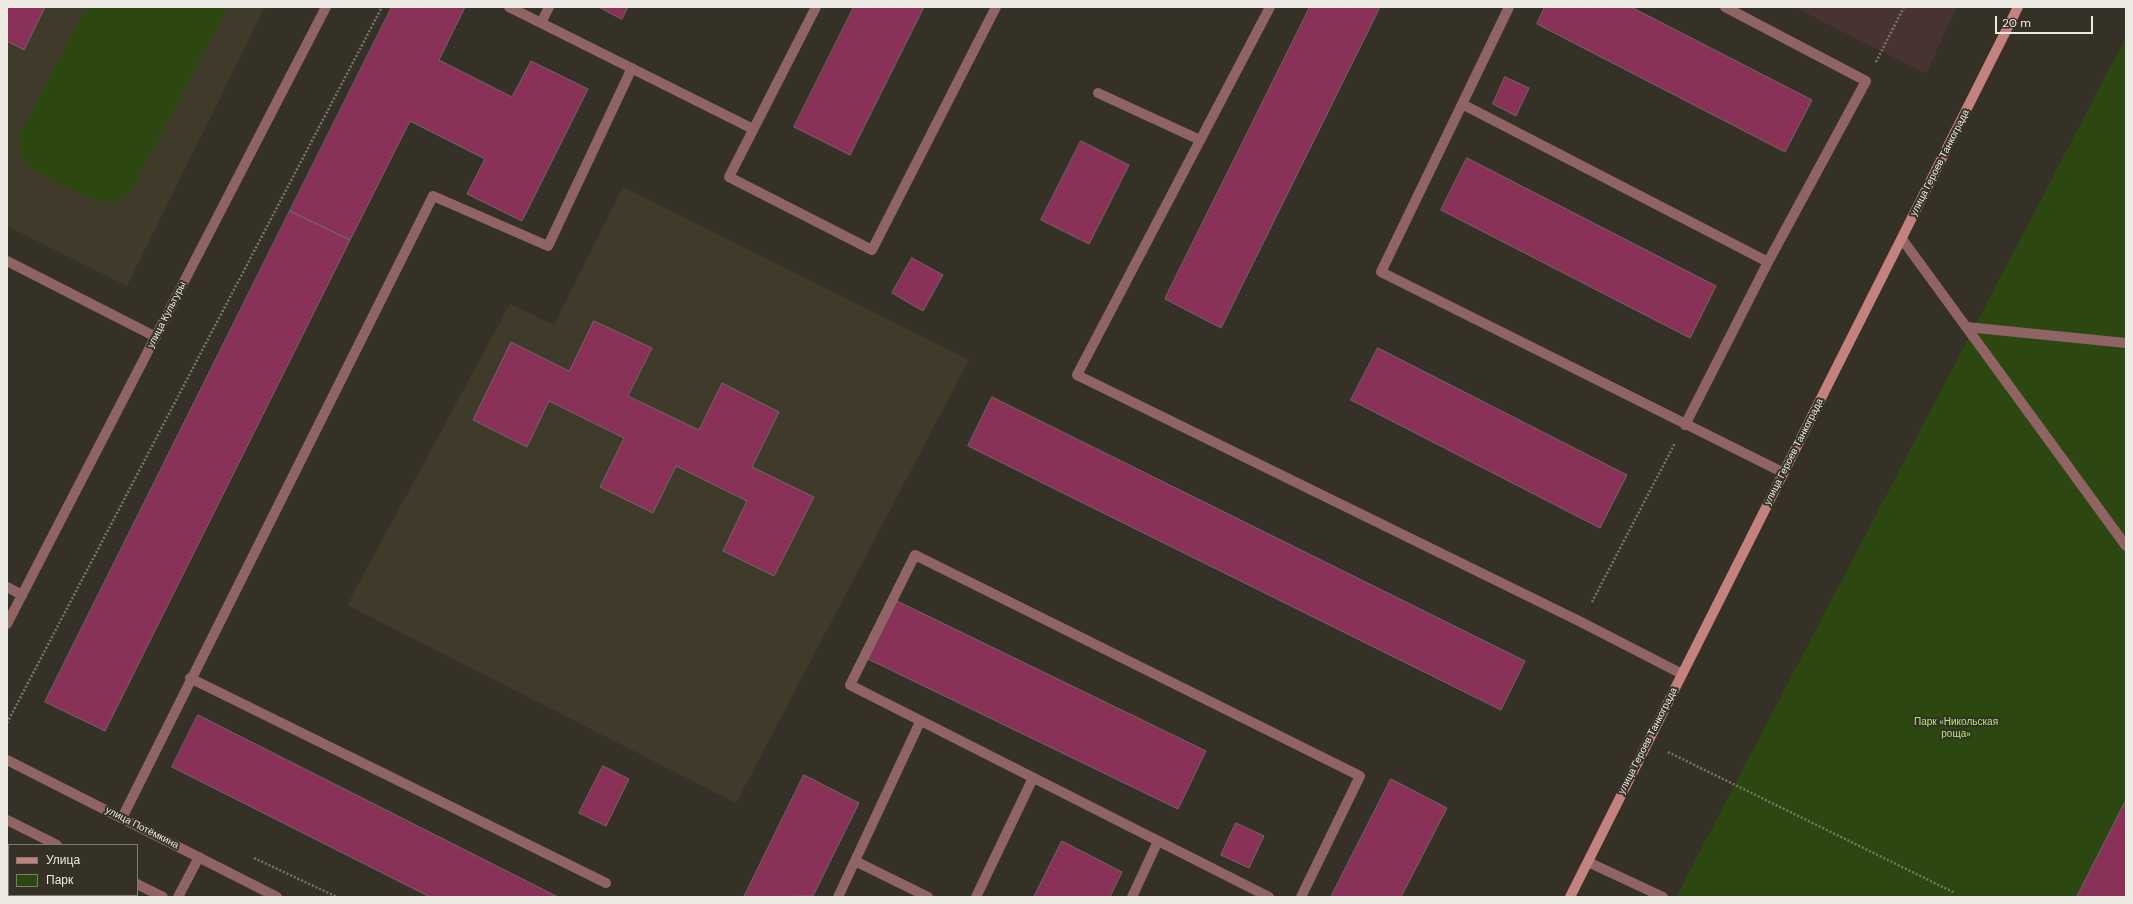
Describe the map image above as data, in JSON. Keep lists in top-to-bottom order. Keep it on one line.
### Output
{"streets":{"main road":["улица Героев Танкограда"],"street":["улица Культуры","улица Потёмкина"]},"parks":["Парк «Никольская роща»"],"legend":["Улица","Парк"],"scale_bar":"20 m"}
